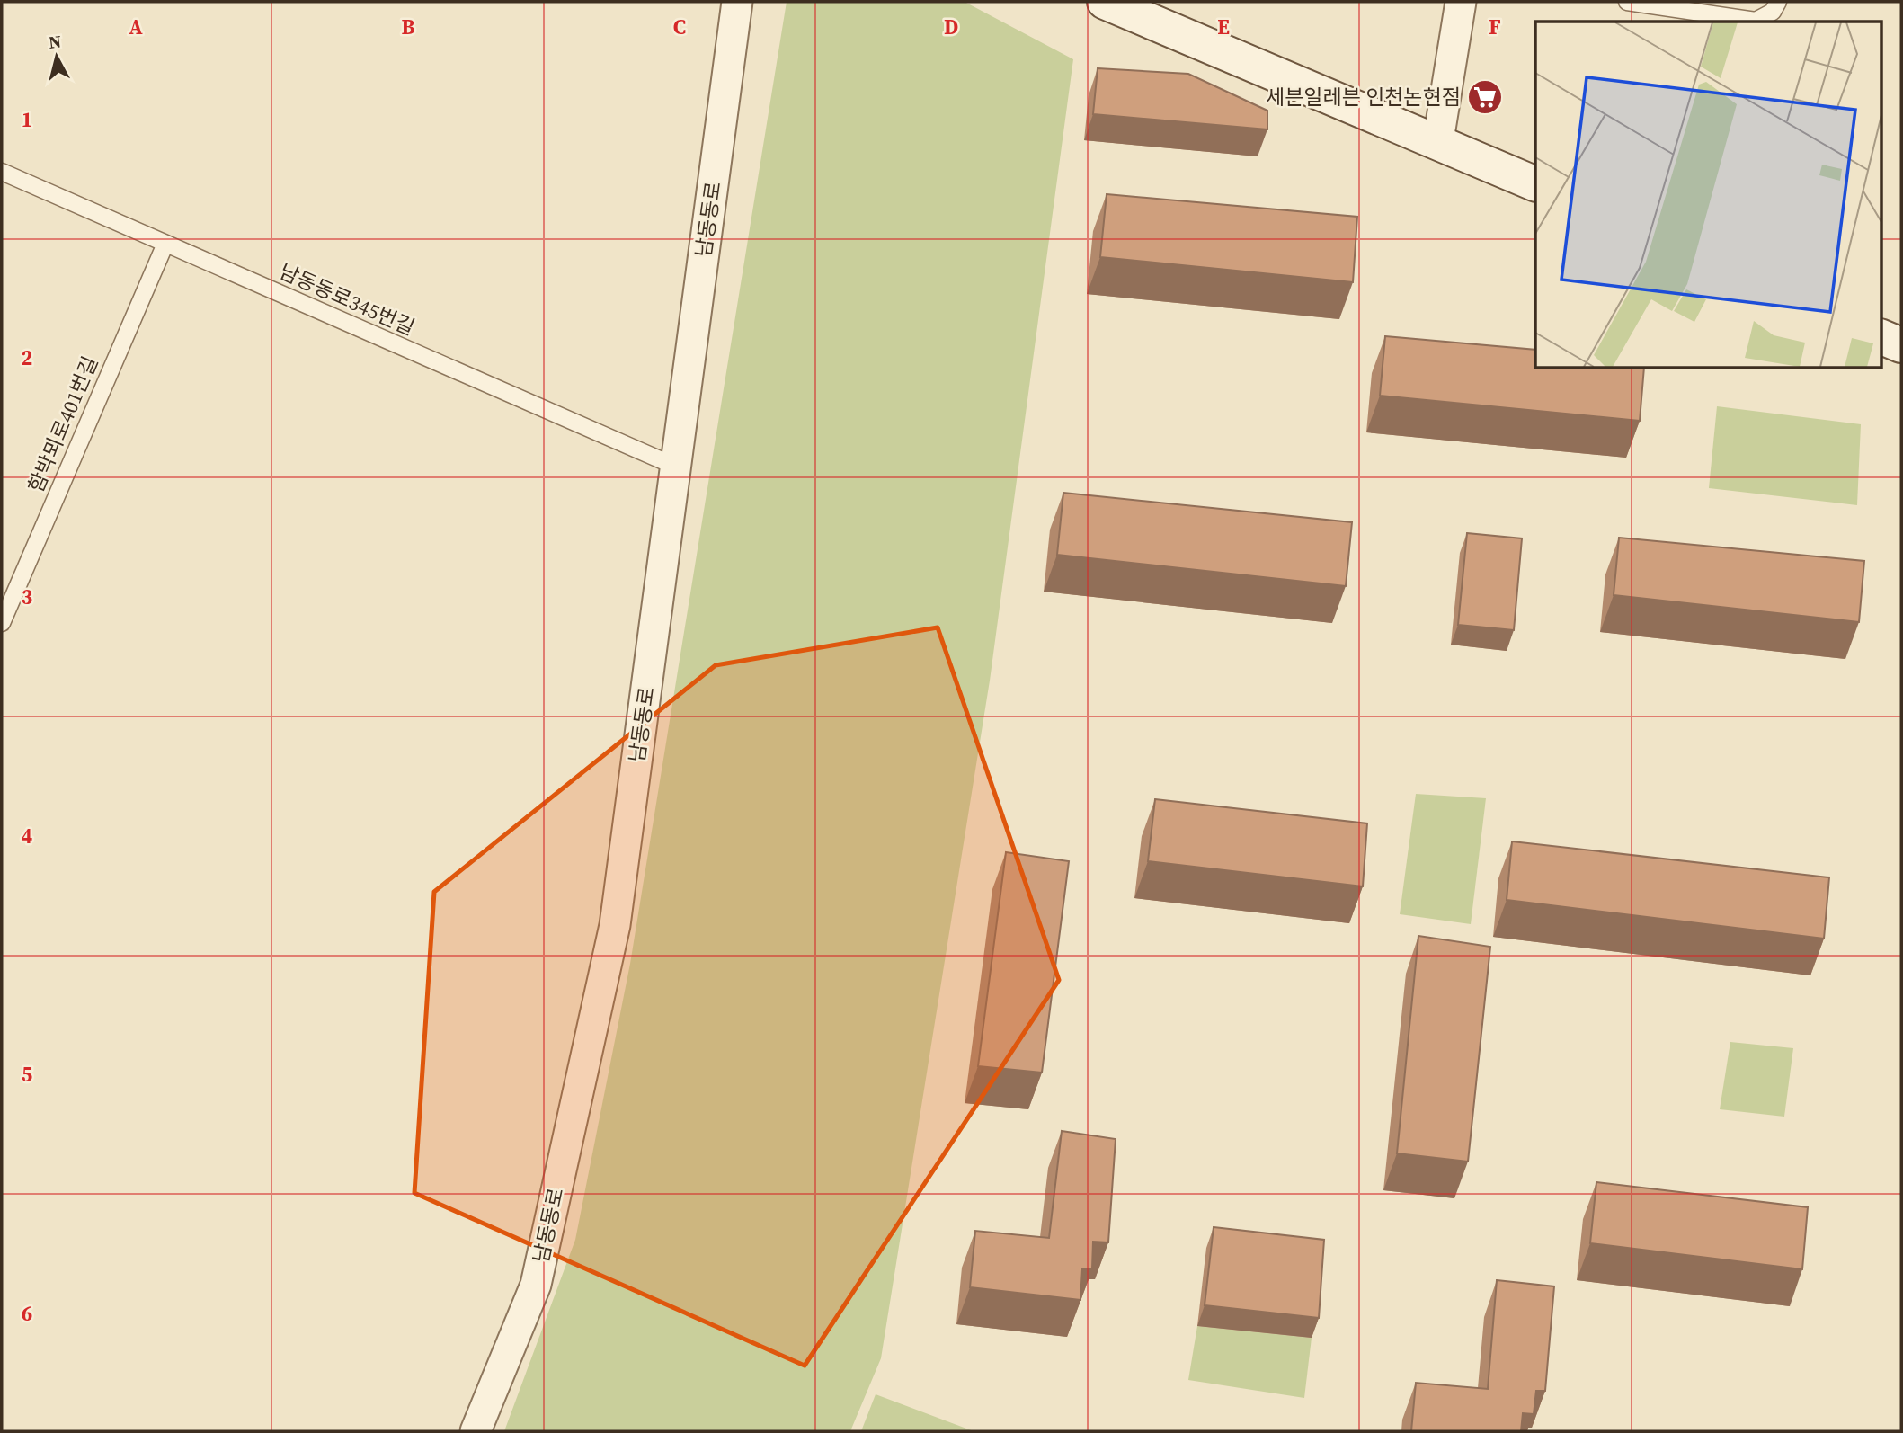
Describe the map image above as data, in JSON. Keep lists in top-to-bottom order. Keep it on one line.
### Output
{"streets":{"street":["남동동로"],"lane":["남동동로345번길","함박뫼로401번길"]},"crossings":[["남동동로","남동동로345번길"],["남동동로345번길","함박뫼로401번길"]],"places":{"supermarket":["세븐일레븐 인천논현점"]},"north":"top","grid":{"columns":["A","B","C","D","E","F"],"rows":["1","2","3","4","5","6"]}}
